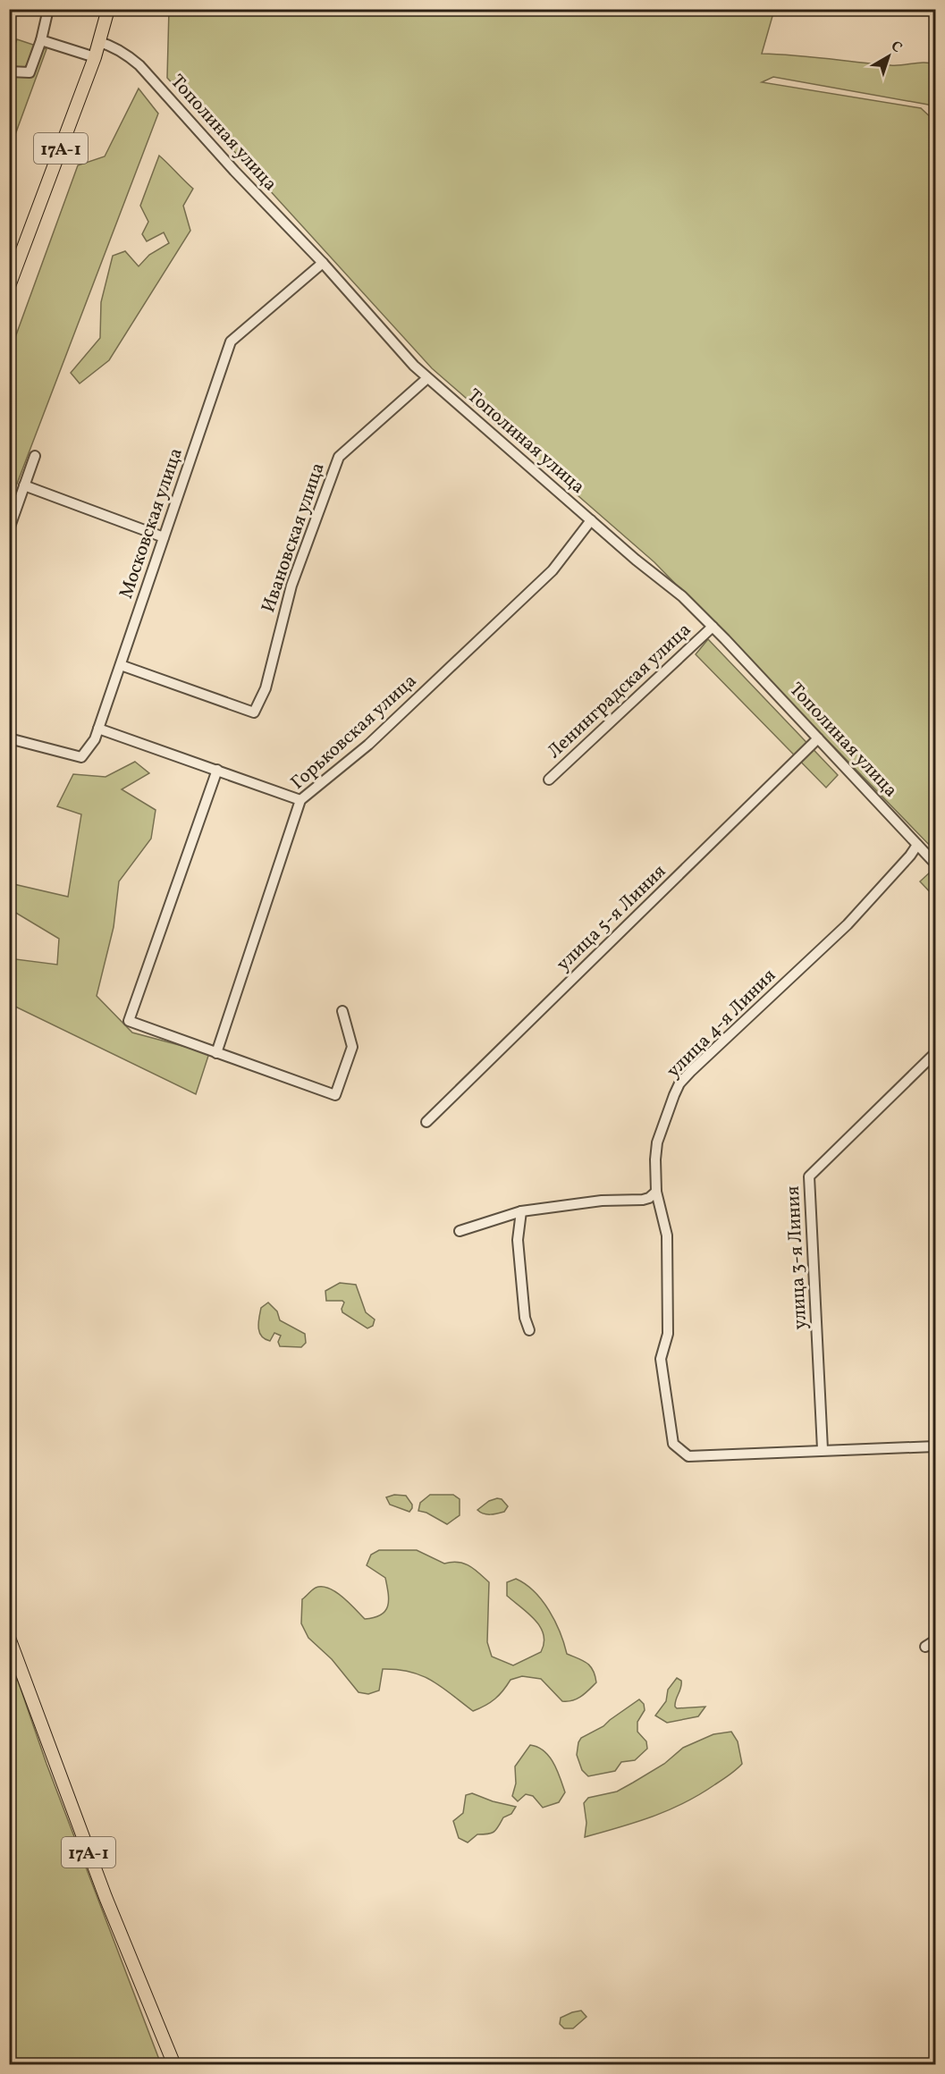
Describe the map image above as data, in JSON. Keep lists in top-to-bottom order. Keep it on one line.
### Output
{"streets":{"main road":["17А-1"],"street":["Тополиная улица","Московская улица","Ивановская улица","Ленинградская улица","Горьковская улица","улица 5-я Линия","улица 4-я Линия","улица 3-я Линия"]},"crossings":[["Тополиная улица","17А-1"],["Тополиная улица","Московская улица"],["Тополиная улица","Ивановская улица"],["Тополиная улица","Ленинградская улица"],["Тополиная улица","Горьковская улица"],["Тополиная улица","улица 5-я Линия"],["Тополиная улица","улица 4-я Линия"],["Московская улица","Ивановская улица"],["улица 4-я Линия","улица 3-я Линия"]],"north":"top right"}
